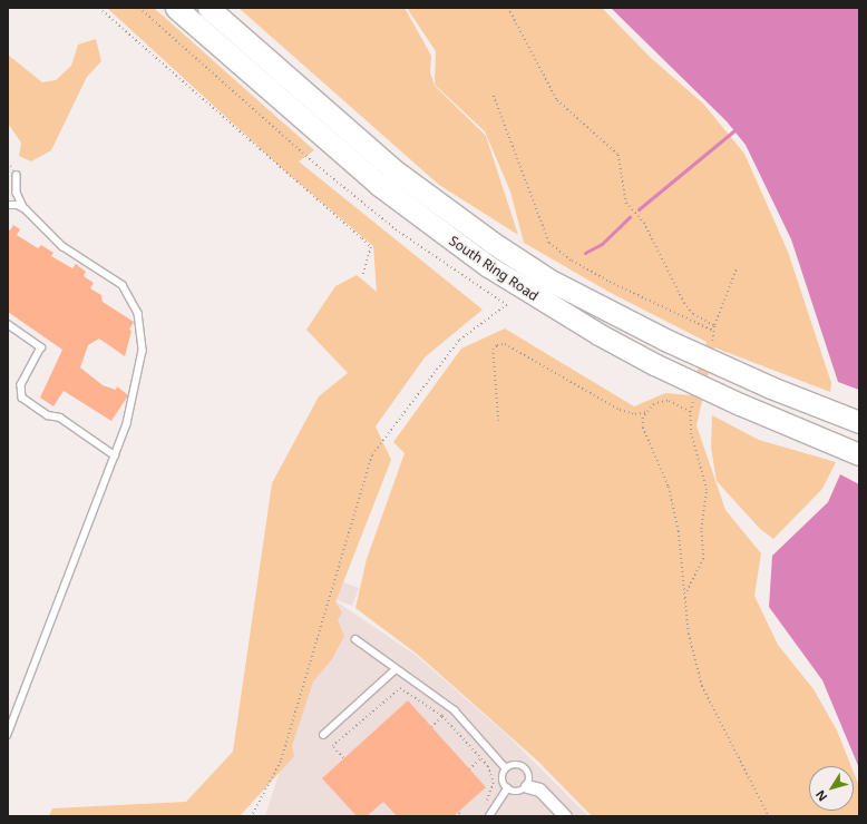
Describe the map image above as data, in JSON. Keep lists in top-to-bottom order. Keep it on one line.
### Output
{"streets":{"highway":["South Ring Road"]},"north":"bottom left"}
